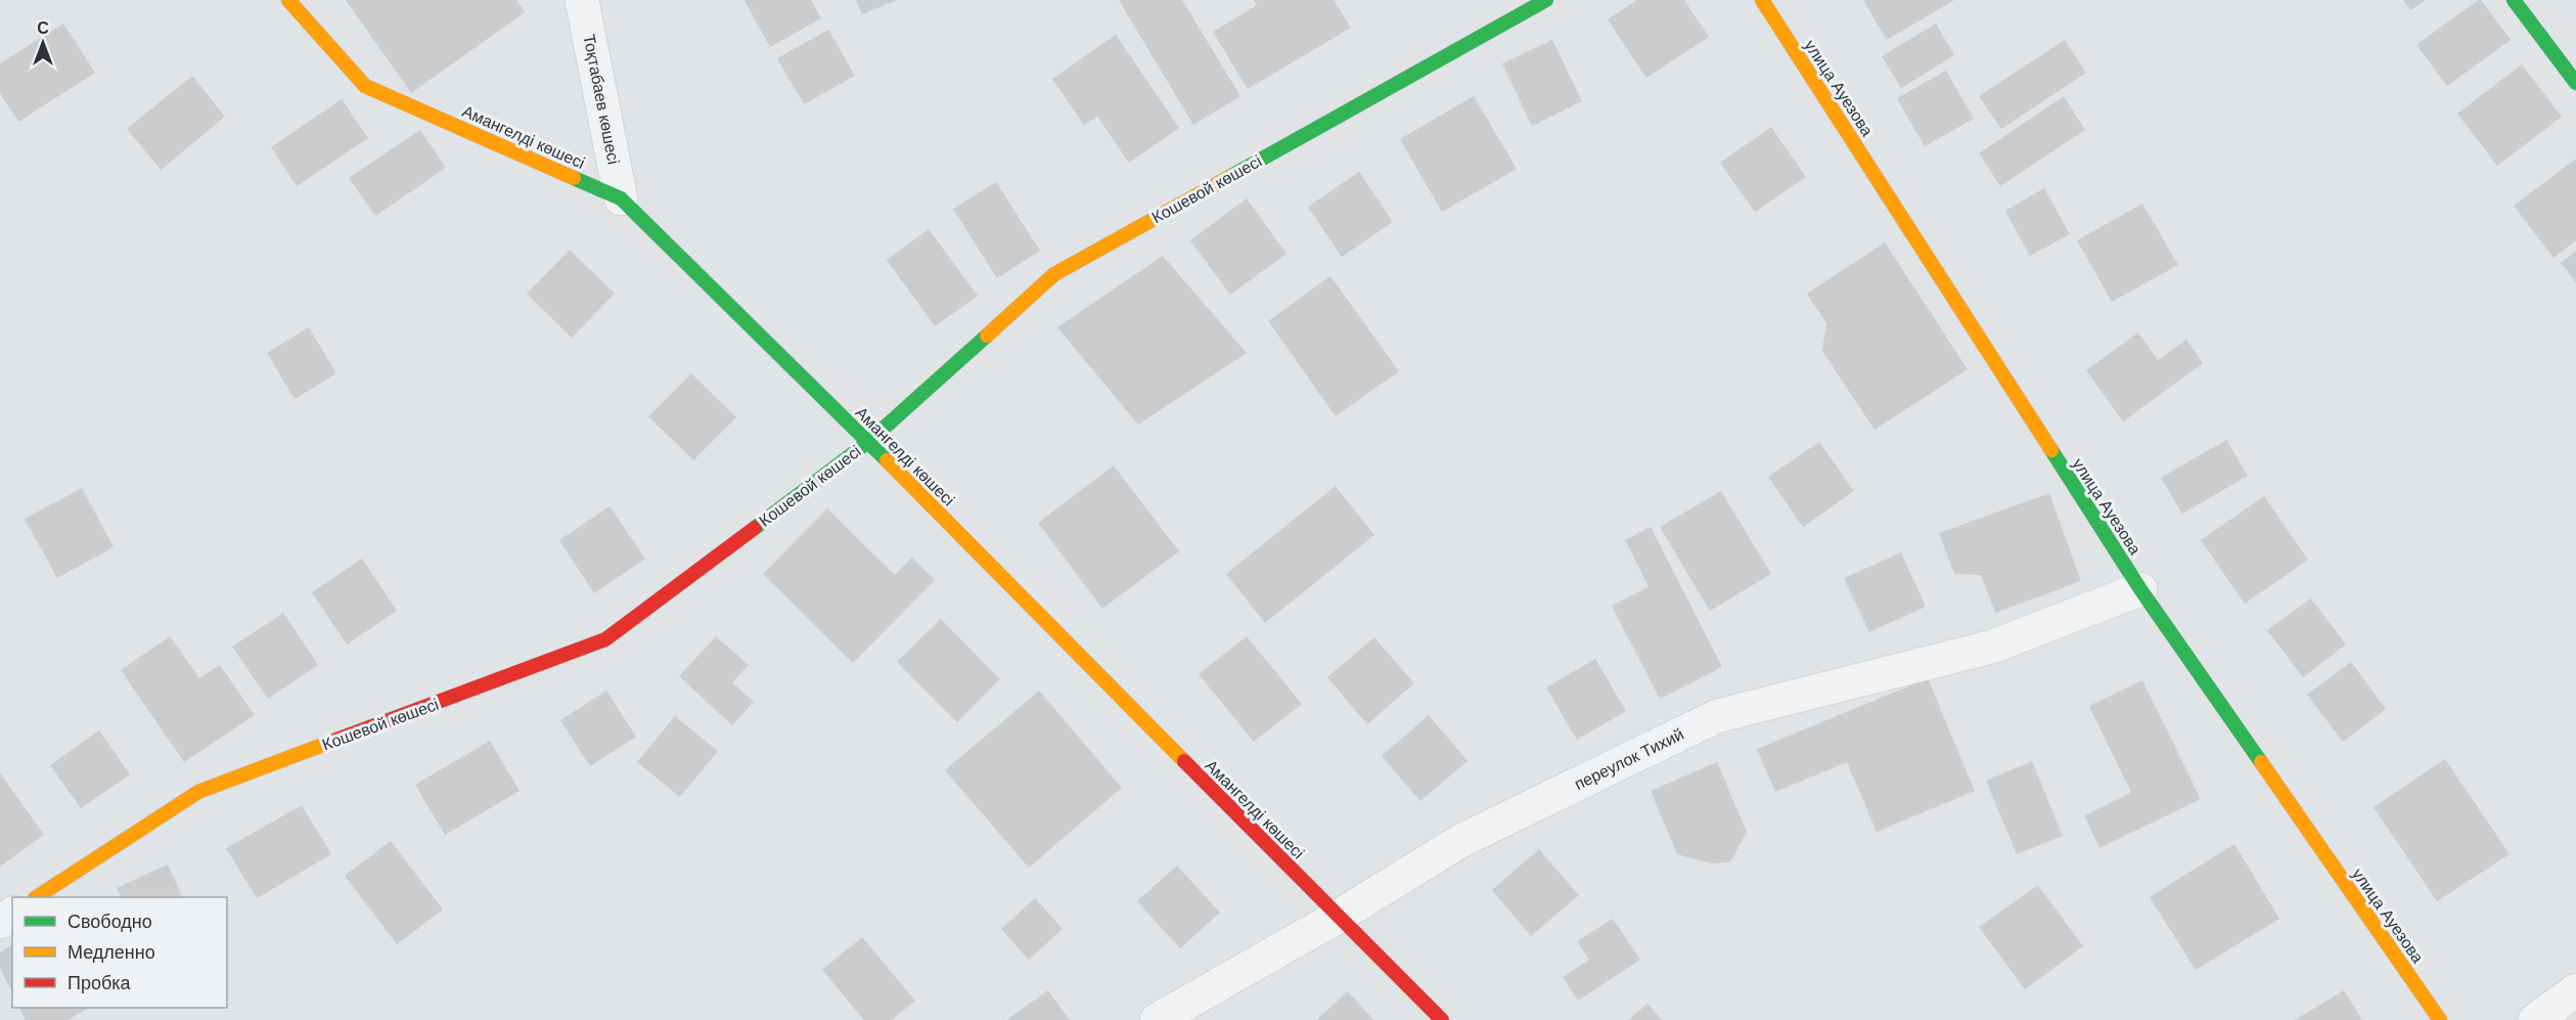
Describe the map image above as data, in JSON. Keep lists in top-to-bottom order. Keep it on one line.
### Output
{"streets":{"street":["улица Ауезова","Тоқтабаев көшесі","Амангелді көшесі","Кошевой көшесі","переулок Тихий"]},"crossings":[["улица Ауезова","переулок Тихий"],["Тоқтабаев көшесі","Амангелді көшесі"],["Амангелді көшесі","Кошевой көшесі"],["Амангелді көшесі","переулок Тихий"]],"legend":["Свободно","Медленно","Пробка"],"north":"top"}
